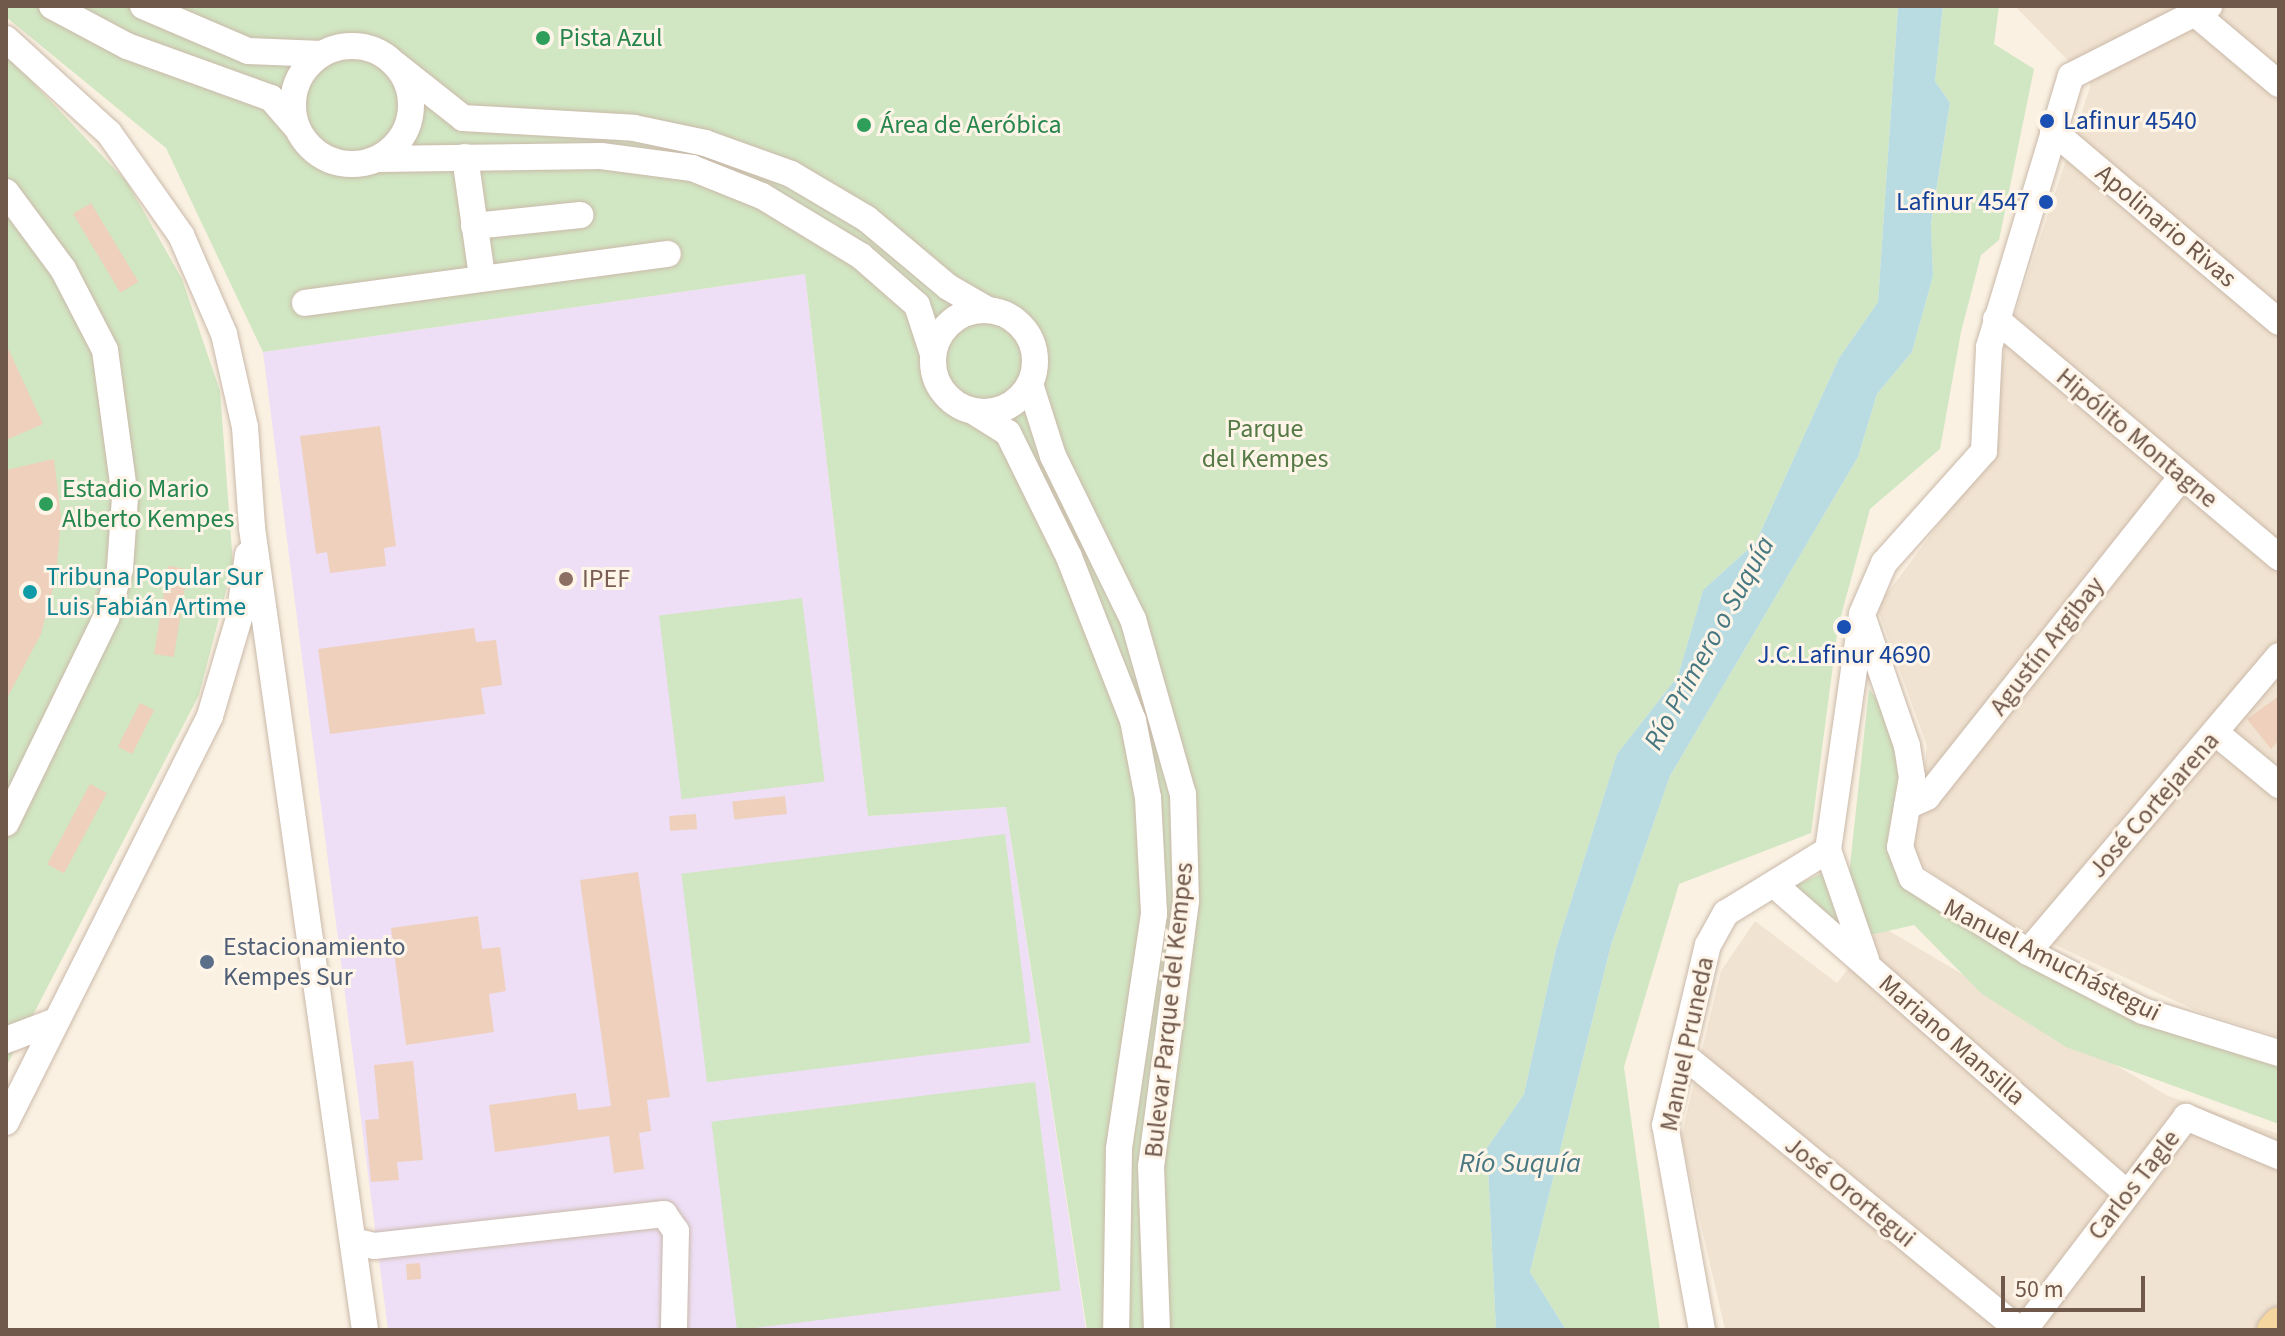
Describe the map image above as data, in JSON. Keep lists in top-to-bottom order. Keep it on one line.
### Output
{"streets":{"street":["Apolinario Rivas","Hipólito Montagne","Agustín Argibay","José Cortejarena","Manuel Amuchástegui","Bulevar Parque del Kempes","Mariano Mansilla","Manuel Pruneda","Carlos Tagle","José Orortegui"]},"crossings":[["Hipólito Montagne","Agustín Argibay"],["Agustín Argibay","Manuel Amuchástegui"],["José Cortejarena","Manuel Amuchástegui"],["Mariano Mansilla","Manuel Pruneda"],["Mariano Mansilla","Carlos Tagle"],["Manuel Pruneda","José Orortegui"],["Carlos Tagle","José Orortegui"]],"water":["Río Primero o Suquía","Río Suquía"],"parks":["Parque del Kempes"],"places":["Pista Azul","Lafinur 4540","Área de Aeróbica","Lafinur 4547","Estadio Mario Alberto Kempes","IPEF","Tribuna Popular Sur Luis Fabián Artime","J.C.Lafinur 4690","Estacionamiento Kempes Sur"],"scale_bar":"50 m"}
